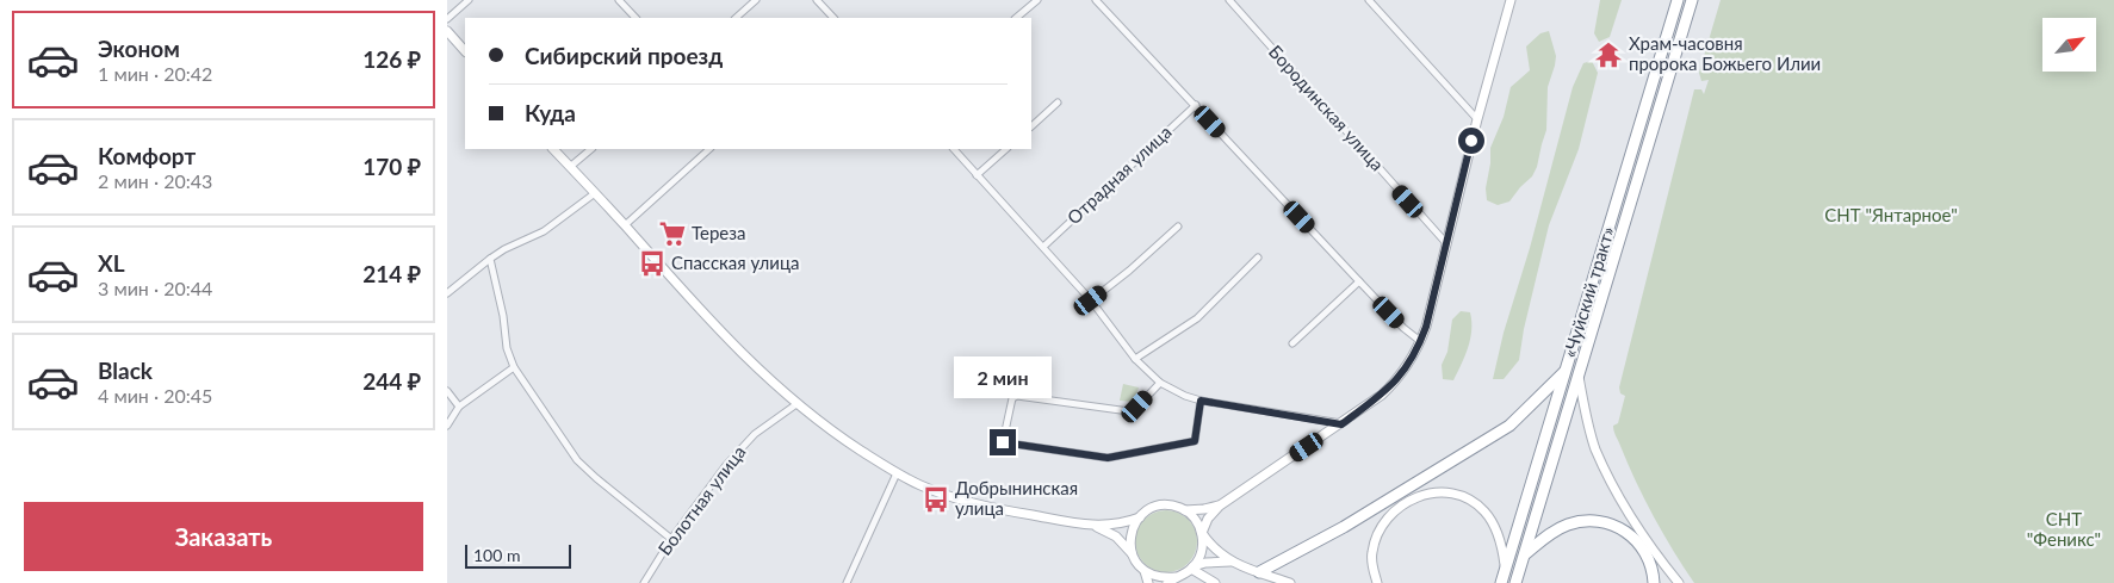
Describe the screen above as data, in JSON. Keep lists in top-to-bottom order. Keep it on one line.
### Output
{"streets":{"highway":["«Чуйский тракт»"],"street":["Бородинская улица","Отрадная улица","Болотная улица"]},"parks":["СНТ \"Янтарное\"","СНТ \"Феникс\""],"places":{"temple":["Храм-часовня пророка Божьего Илии"],"supermarket":["Тереза"],"bus stop":["Спасская улица","Добрынинская улица"]},"scale_bar":"100 m","north":"top right","page":{"list":[{"name":"Эконом","note":"1 мин · 20:42","value":"126 ₽"},{"name":"Комфорт","note":"2 мин · 20:43","value":"170 ₽"},{"name":"XL","note":"3 мин · 20:44","value":"214 ₽"},{"name":"Black","note":"4 мин · 20:45","value":"244 ₽"}],"banner":["Сибирский проезд","Куда"],"bubble":"2 мин","buttons":"Заказать","scale":"100 m"}}
